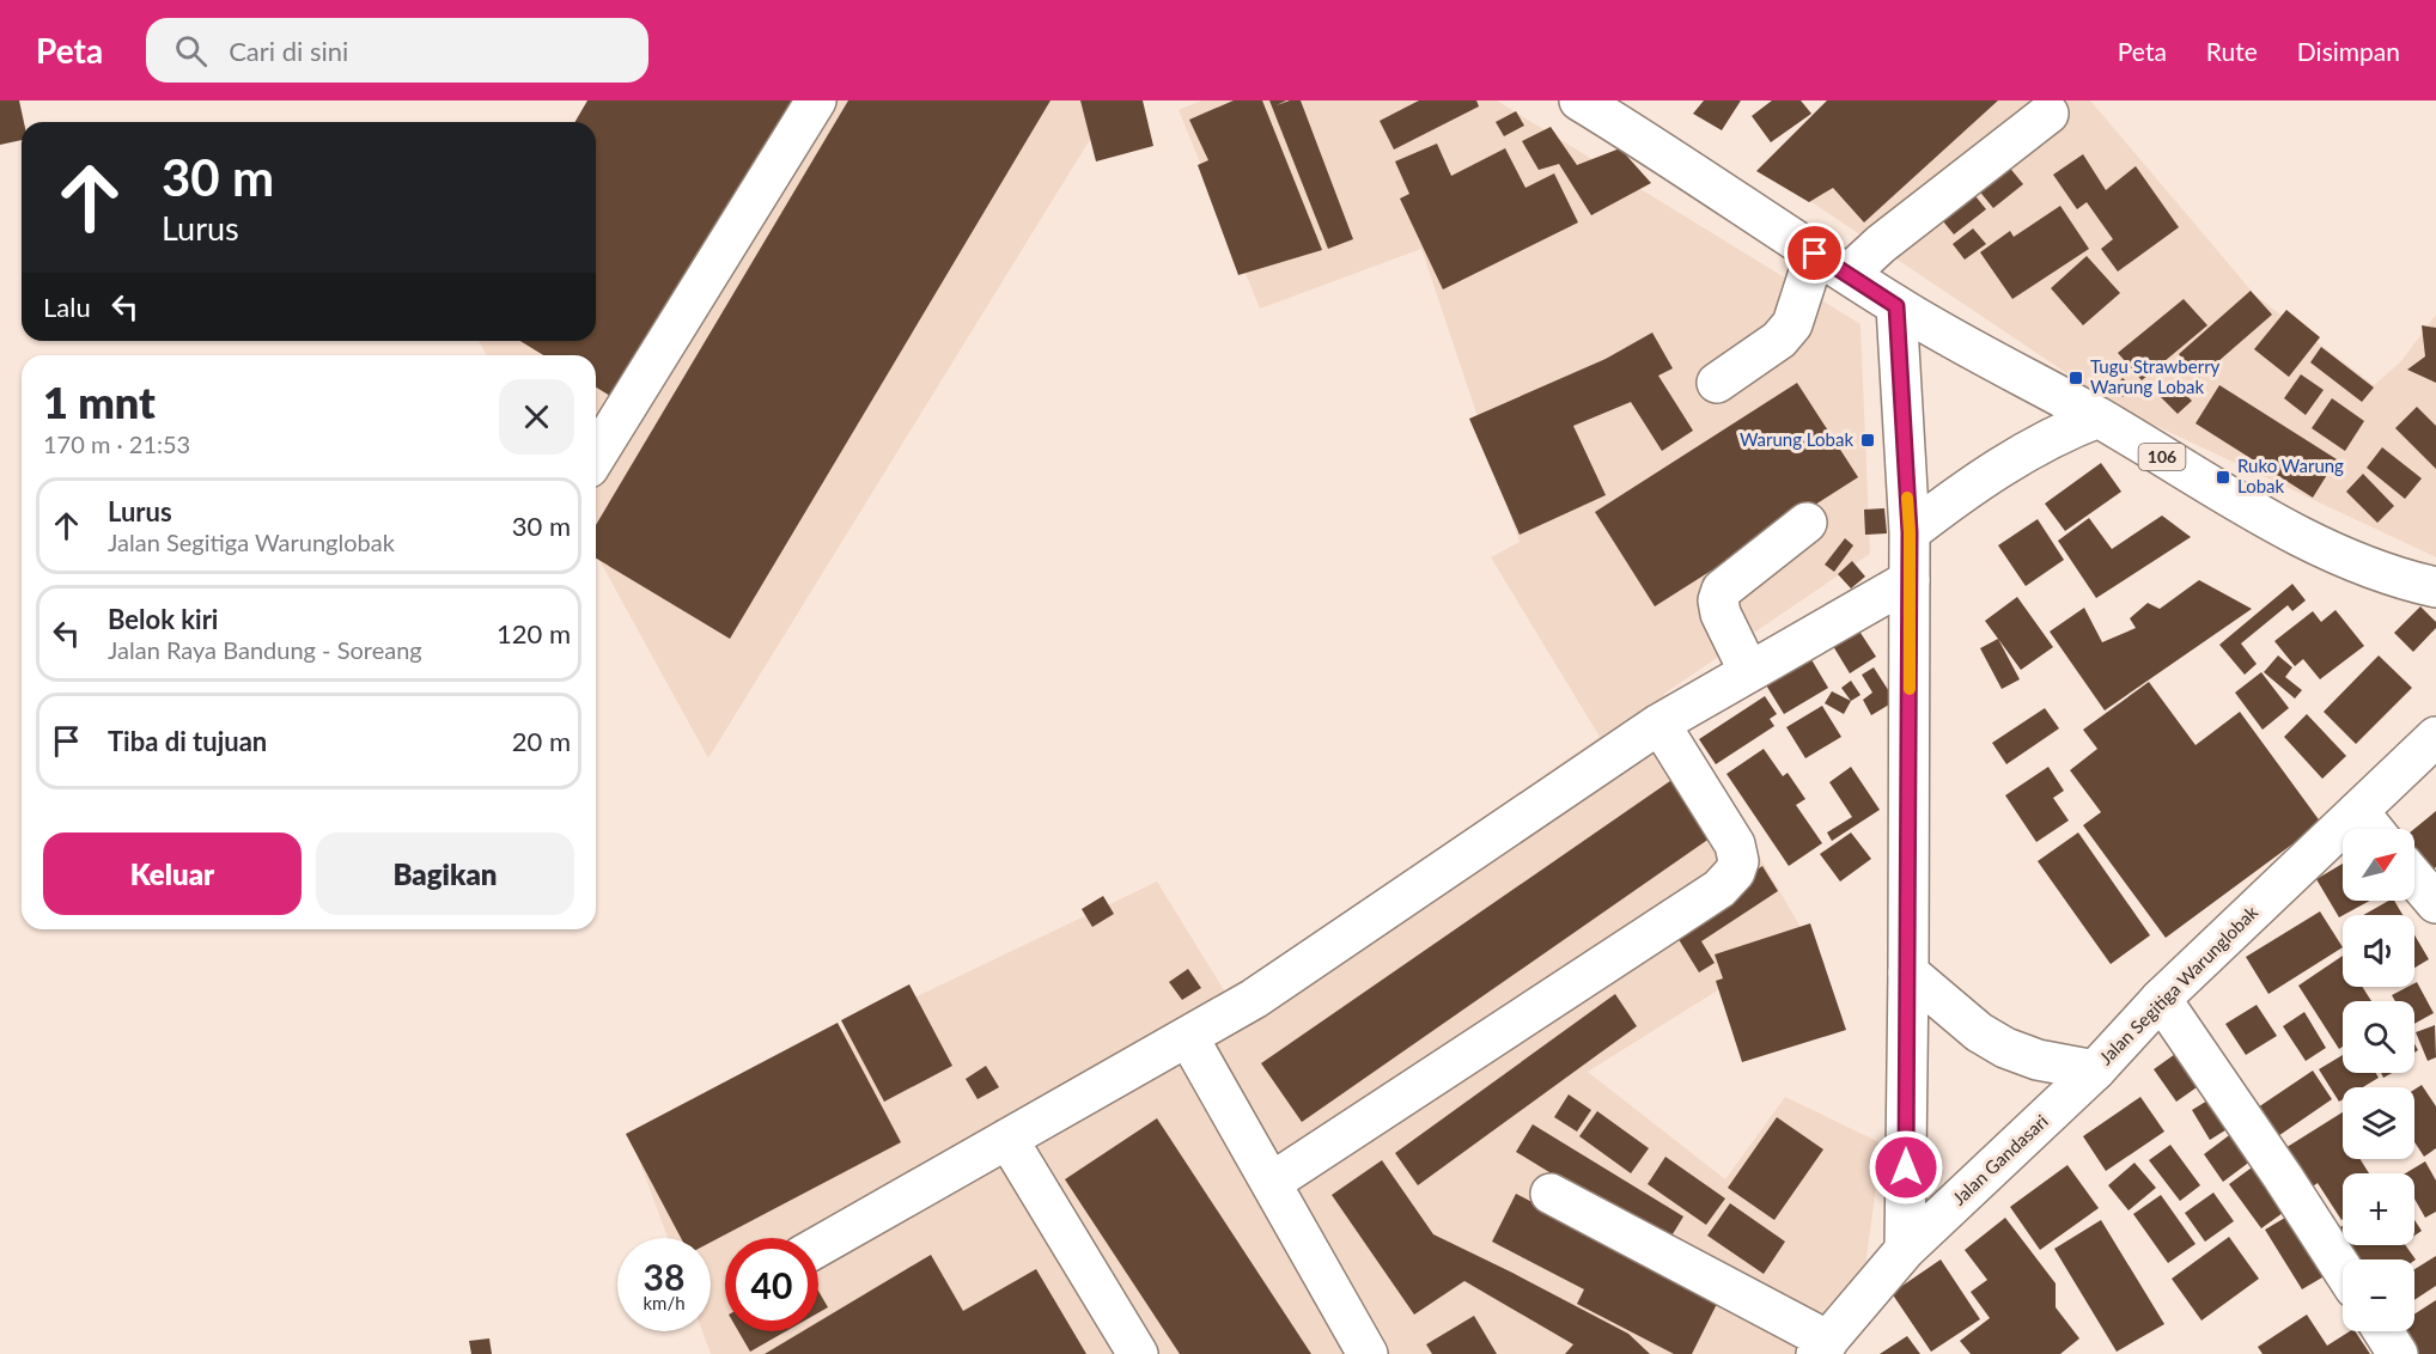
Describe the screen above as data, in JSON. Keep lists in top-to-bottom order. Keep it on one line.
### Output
{"streets":{"main road":["106","Jalan Segitiga Warunglobak","Jalan Gandasari"]},"crossings":[["Jalan Segitiga Warunglobak","Jalan Gandasari"]],"places":{"transit":["Tugu Strawberry Warung Lobak","Warung Lobak","Ruko Warung Lobak"]},"north":"top right","page":{"header":"Peta","search":"Cari di sini","nav":["Peta","Rute","Disimpan"],"turn":["30 m","Lurus"],"then":"Lalu","heading":["1 mnt","170 m · 21:53"],"list":[{"name":"Lurus","note":"Jalan Segitiga Warunglobak","value":"30 m"},{"name":"Belok kiri","note":"Jalan Raya Bandung - Soreang","value":"120 m"},{"name":"Tiba di tujuan","value":"20 m"}],"buttons":["Keluar","Bagikan"],"map_buttons":["+","−"],"speed":"38 km/h","limit":"40"}}
